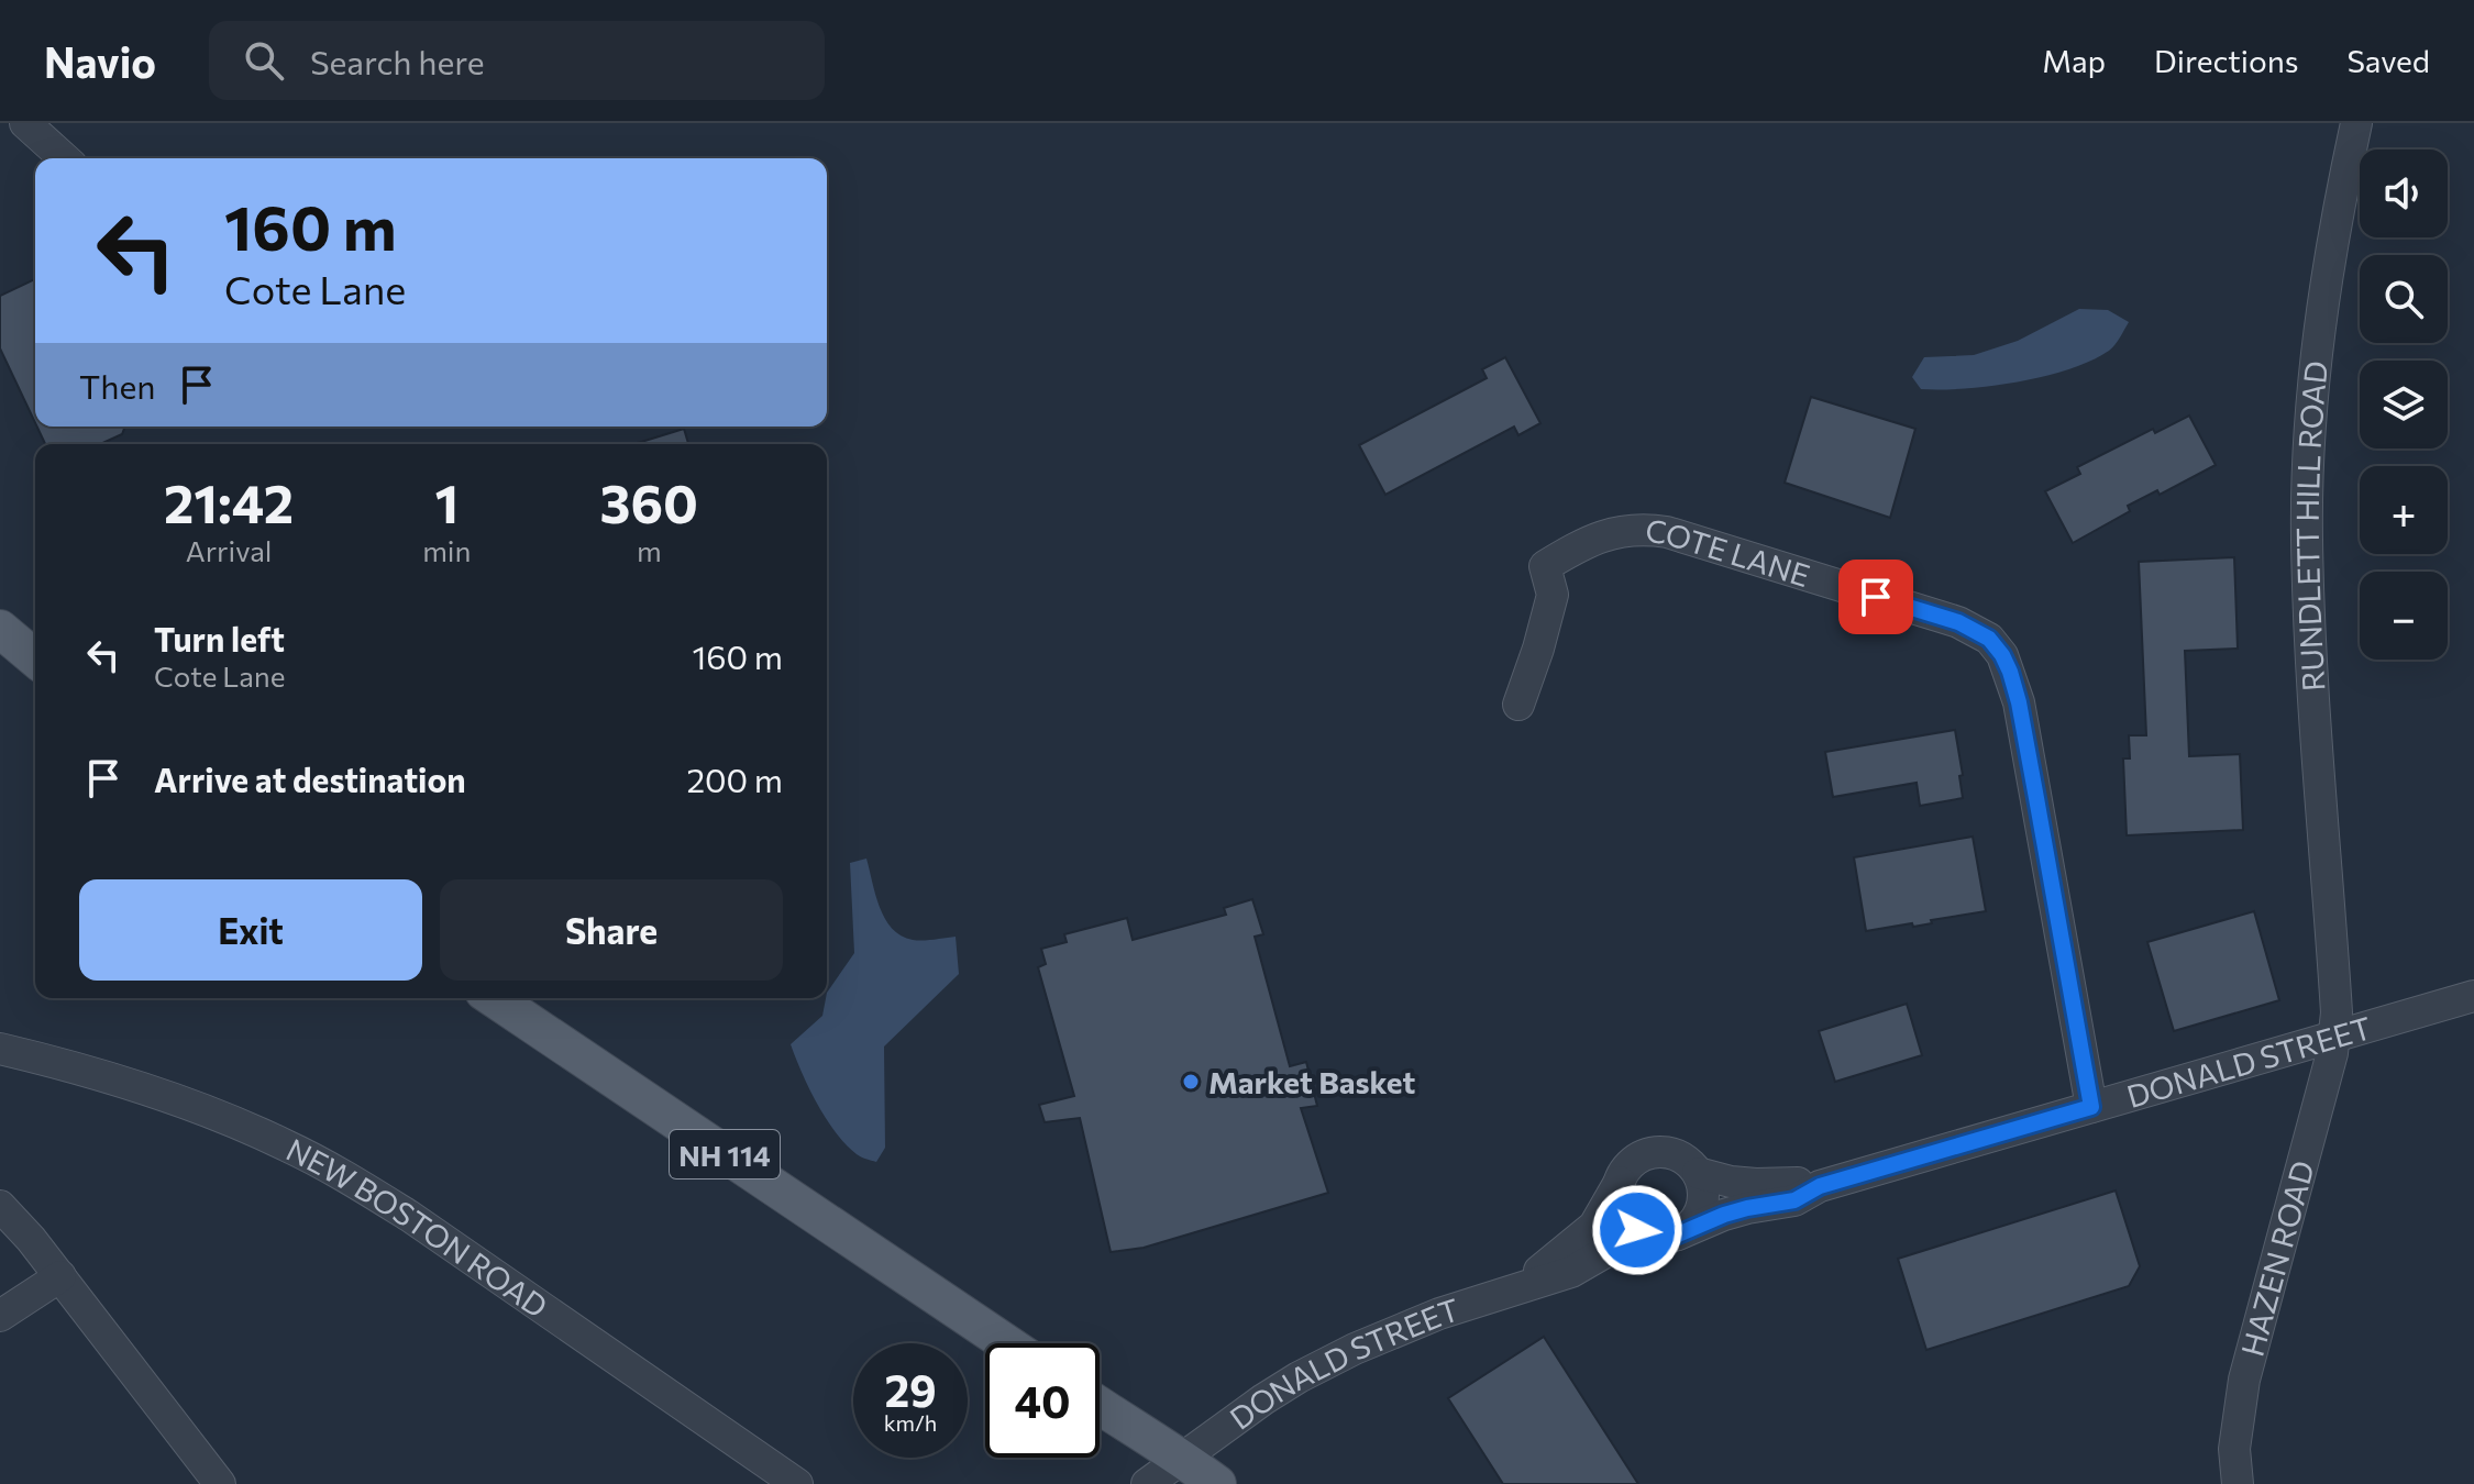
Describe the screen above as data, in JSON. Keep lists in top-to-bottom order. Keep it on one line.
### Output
{"streets":{"main road":["NH 114"],"street":["RUNDLETT HILL ROAD","COTE LANE","DONALD STREET","NEW BOSTON ROAD","HAZEN ROAD"]},"crossings":[["RUNDLETT HILL ROAD","DONALD STREET"],["RUNDLETT HILL ROAD","HAZEN ROAD"],["COTE LANE","DONALD STREET"],["DONALD STREET","HAZEN ROAD"]],"places":["Market Basket"],"page":{"header":"Navio","search":"Search here","nav":["Map","Directions","Saved"],"map_buttons":["+","−"],"turn":["160 m","Cote Lane"],"then":"Then","eta":["21:42","Arrival","1","min","360","m"],"list":[{"name":"Turn left","note":"Cote Lane","value":"160 m"},{"name":"Arrive at destination","value":"200 m"}],"buttons":["Exit","Share"],"speed":"29 km/h","limit":"40"}}
